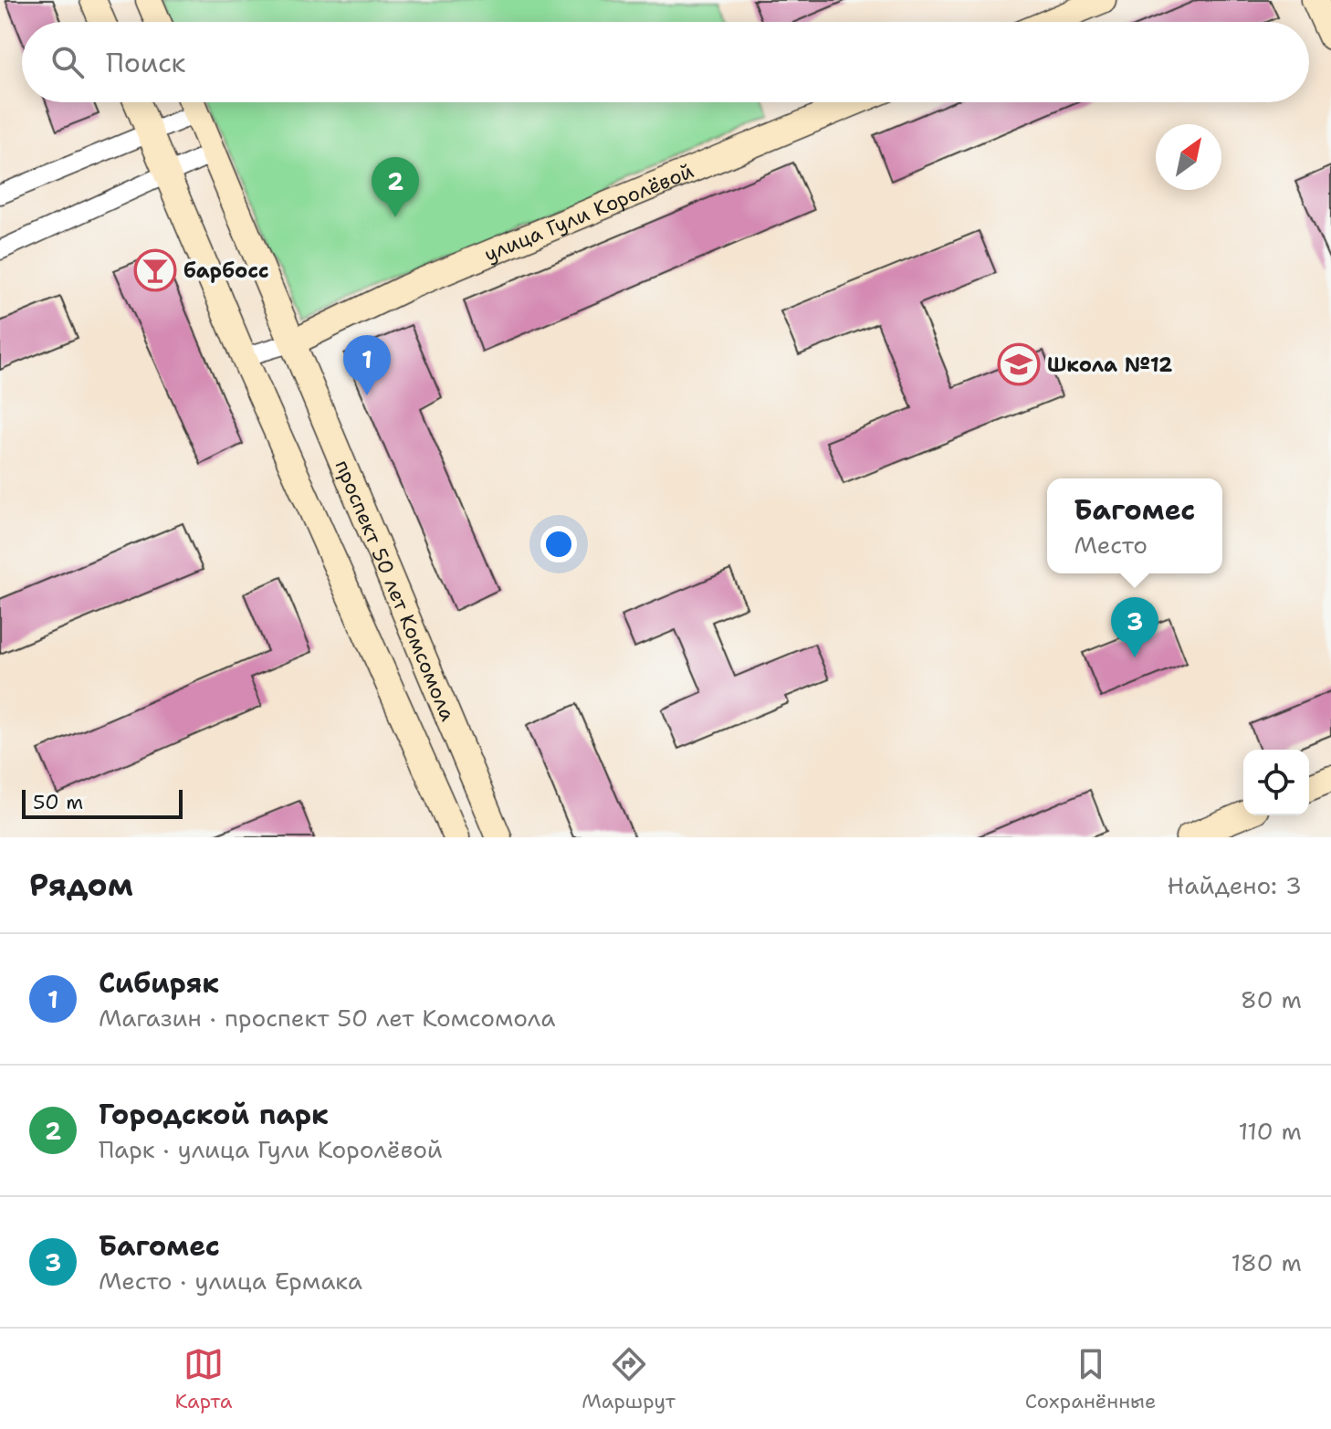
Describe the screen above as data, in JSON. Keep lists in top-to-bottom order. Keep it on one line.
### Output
{"streets":{"main road":["улица Гули Королёвой","проспект 50 лет Комсомола"]},"crossings":[["улица Гули Королёвой","проспект 50 лет Комсомола"]],"places":{"bar":["барбосс"],"school or university":["Школа №12"]},"scale_bar":"50 m","north":"top right","page":{"search":"Поиск","pins":["2","1","3"],"popup":["Багомес","Место"],"scale":"50 m","heading":["Рядом","Найдено: 3"],"list":[{"mark":"1","name":"Сибиряк","note":"Магазин · проспект 50 лет Комсомола","value":"80 m"},{"mark":"2","name":"Городской парк","note":"Парк · улица Гули Королёвой","value":"110 m"},{"mark":"3","name":"Багомес","note":"Место · улица Ермака","value":"180 m"}],"nav":["Карта","Маршрут","Сохранённые"]}}
